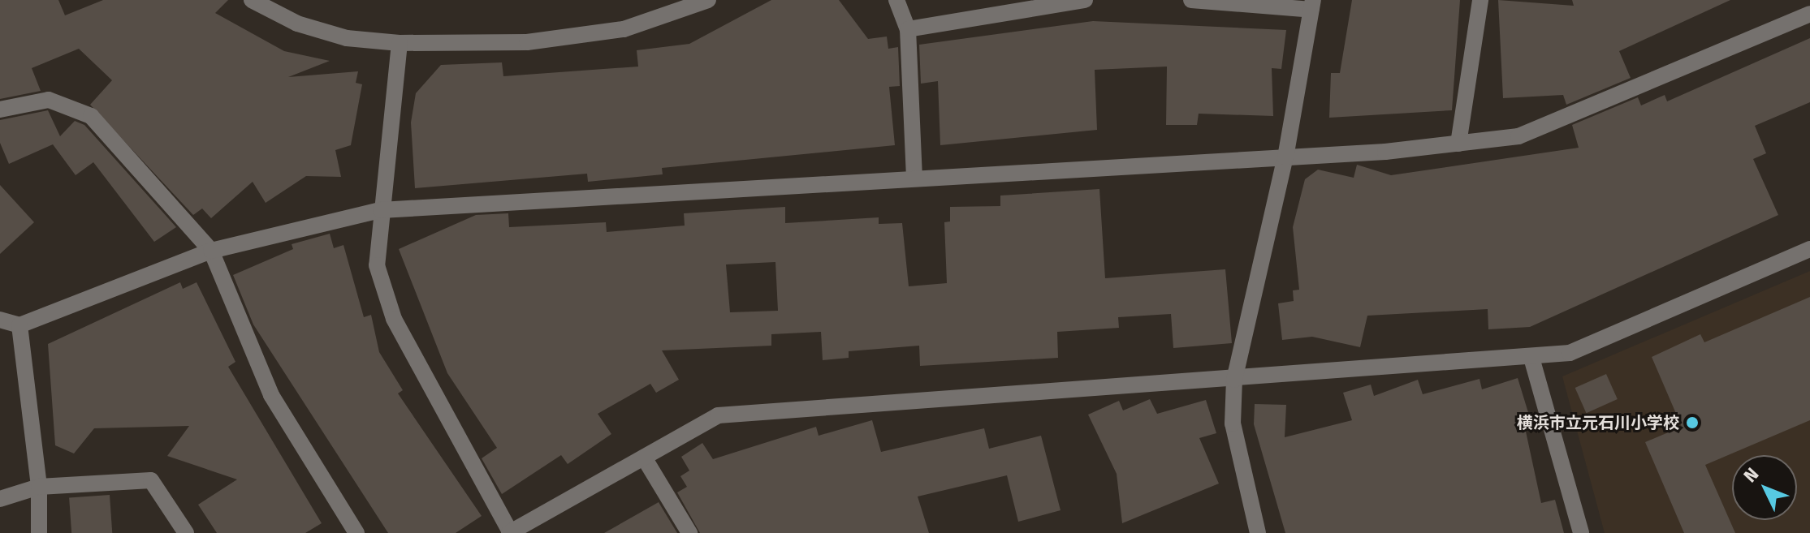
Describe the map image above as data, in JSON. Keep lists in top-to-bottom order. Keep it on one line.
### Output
{"places":["横浜市立元石川小学校"],"north":"top left"}
